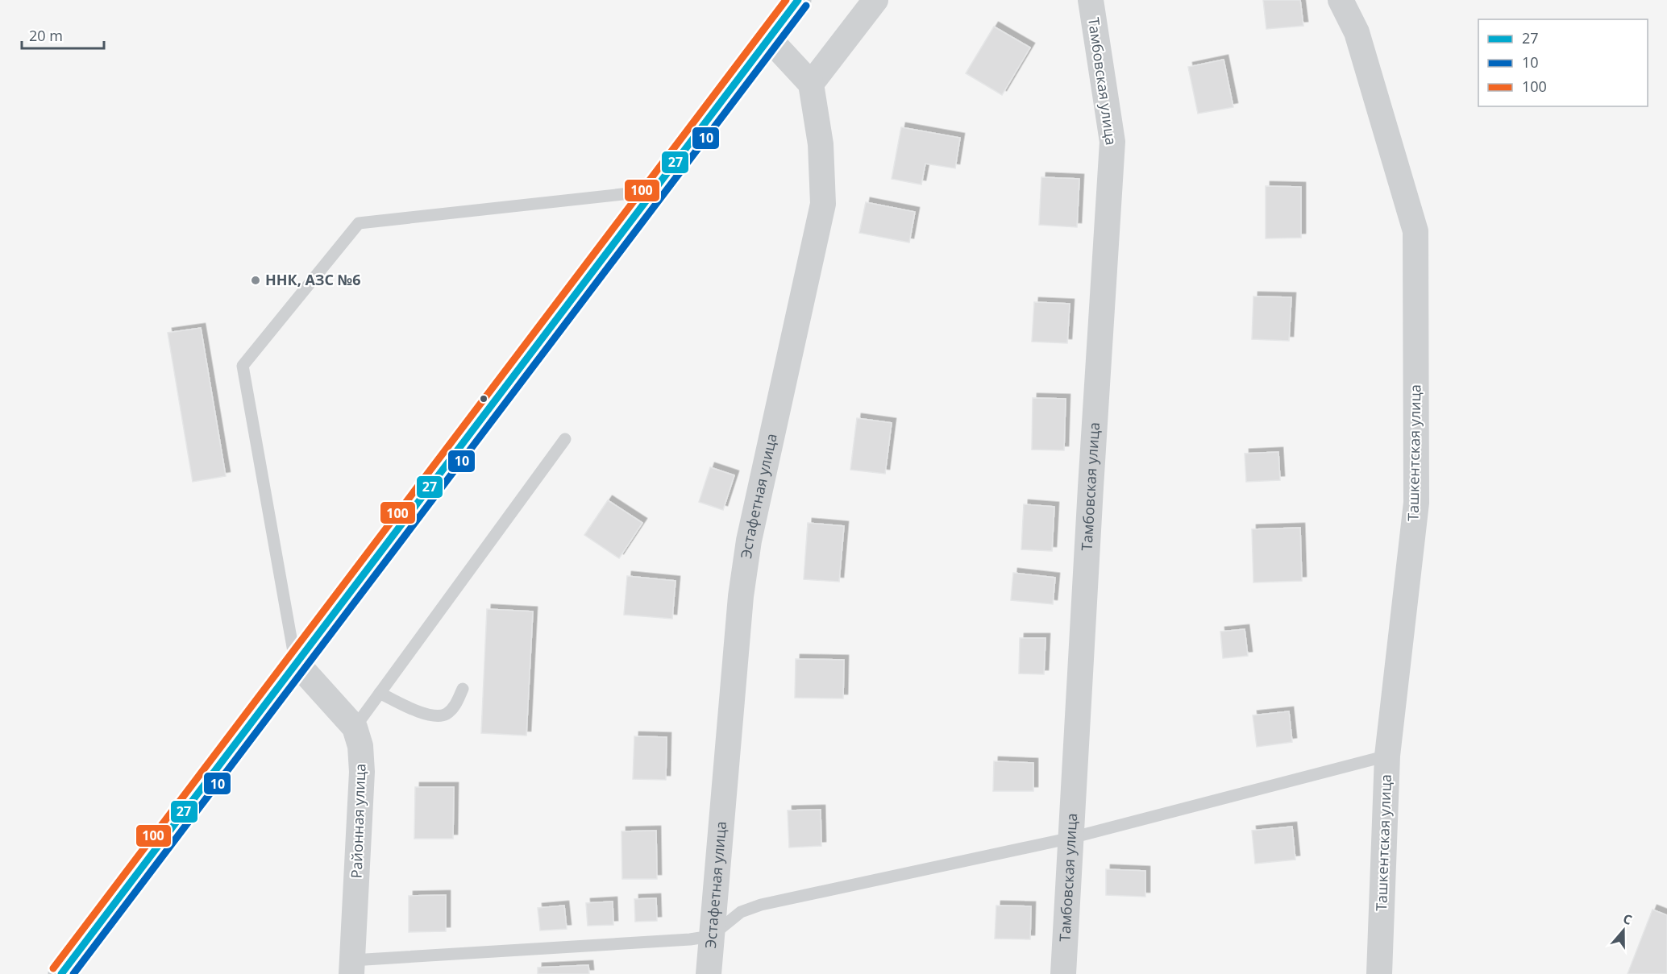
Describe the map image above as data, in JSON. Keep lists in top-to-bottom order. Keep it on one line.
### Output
{"streets":{"street":["Тамбовская улица","Ташкентская улица","Эстафетная улица","Районная улица"]},"places":["ННК, АЗС №6"],"lines":["transit line 27","transit line 100","transit line 10"],"legend":["27","10","100"],"scale_bar":"20 m","north":"top"}
